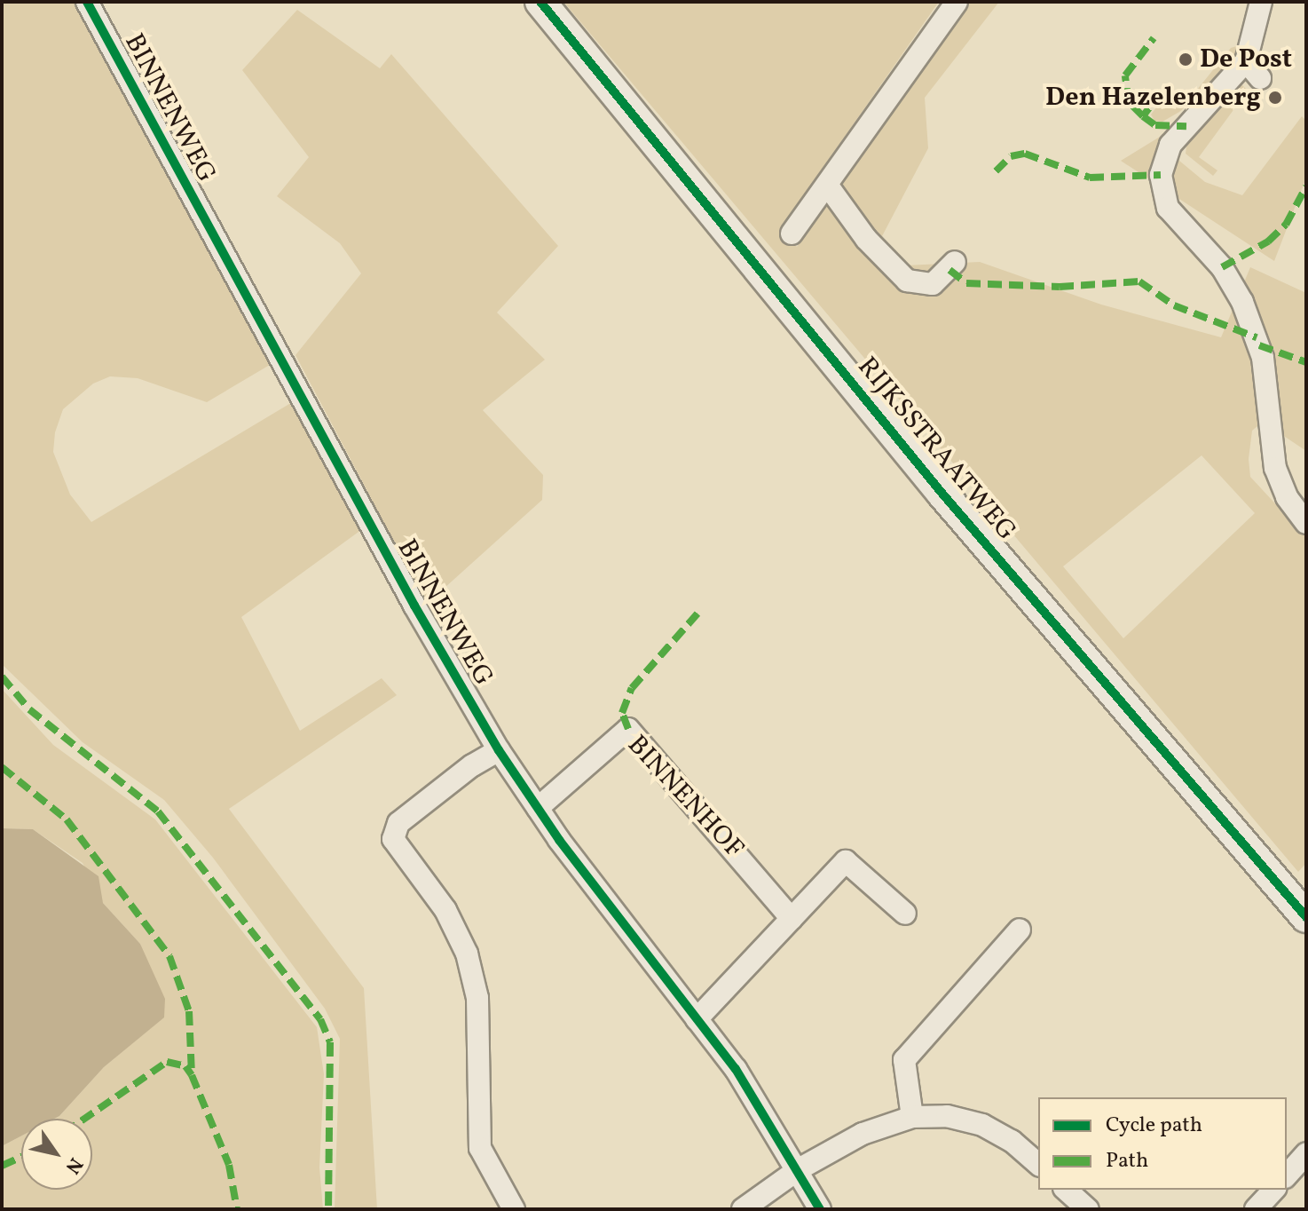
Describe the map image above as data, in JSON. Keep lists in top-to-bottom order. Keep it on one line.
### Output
{"streets":{"main road":["RIJKSSTRAATWEG"],"street":["BINNENWEG","BINNENHOF"]},"crossings":[["BINNENWEG","BINNENHOF"]],"places":["De Post","Den Hazelenberg"],"legend":["Cycle path","Path"],"north":"bottom right"}
